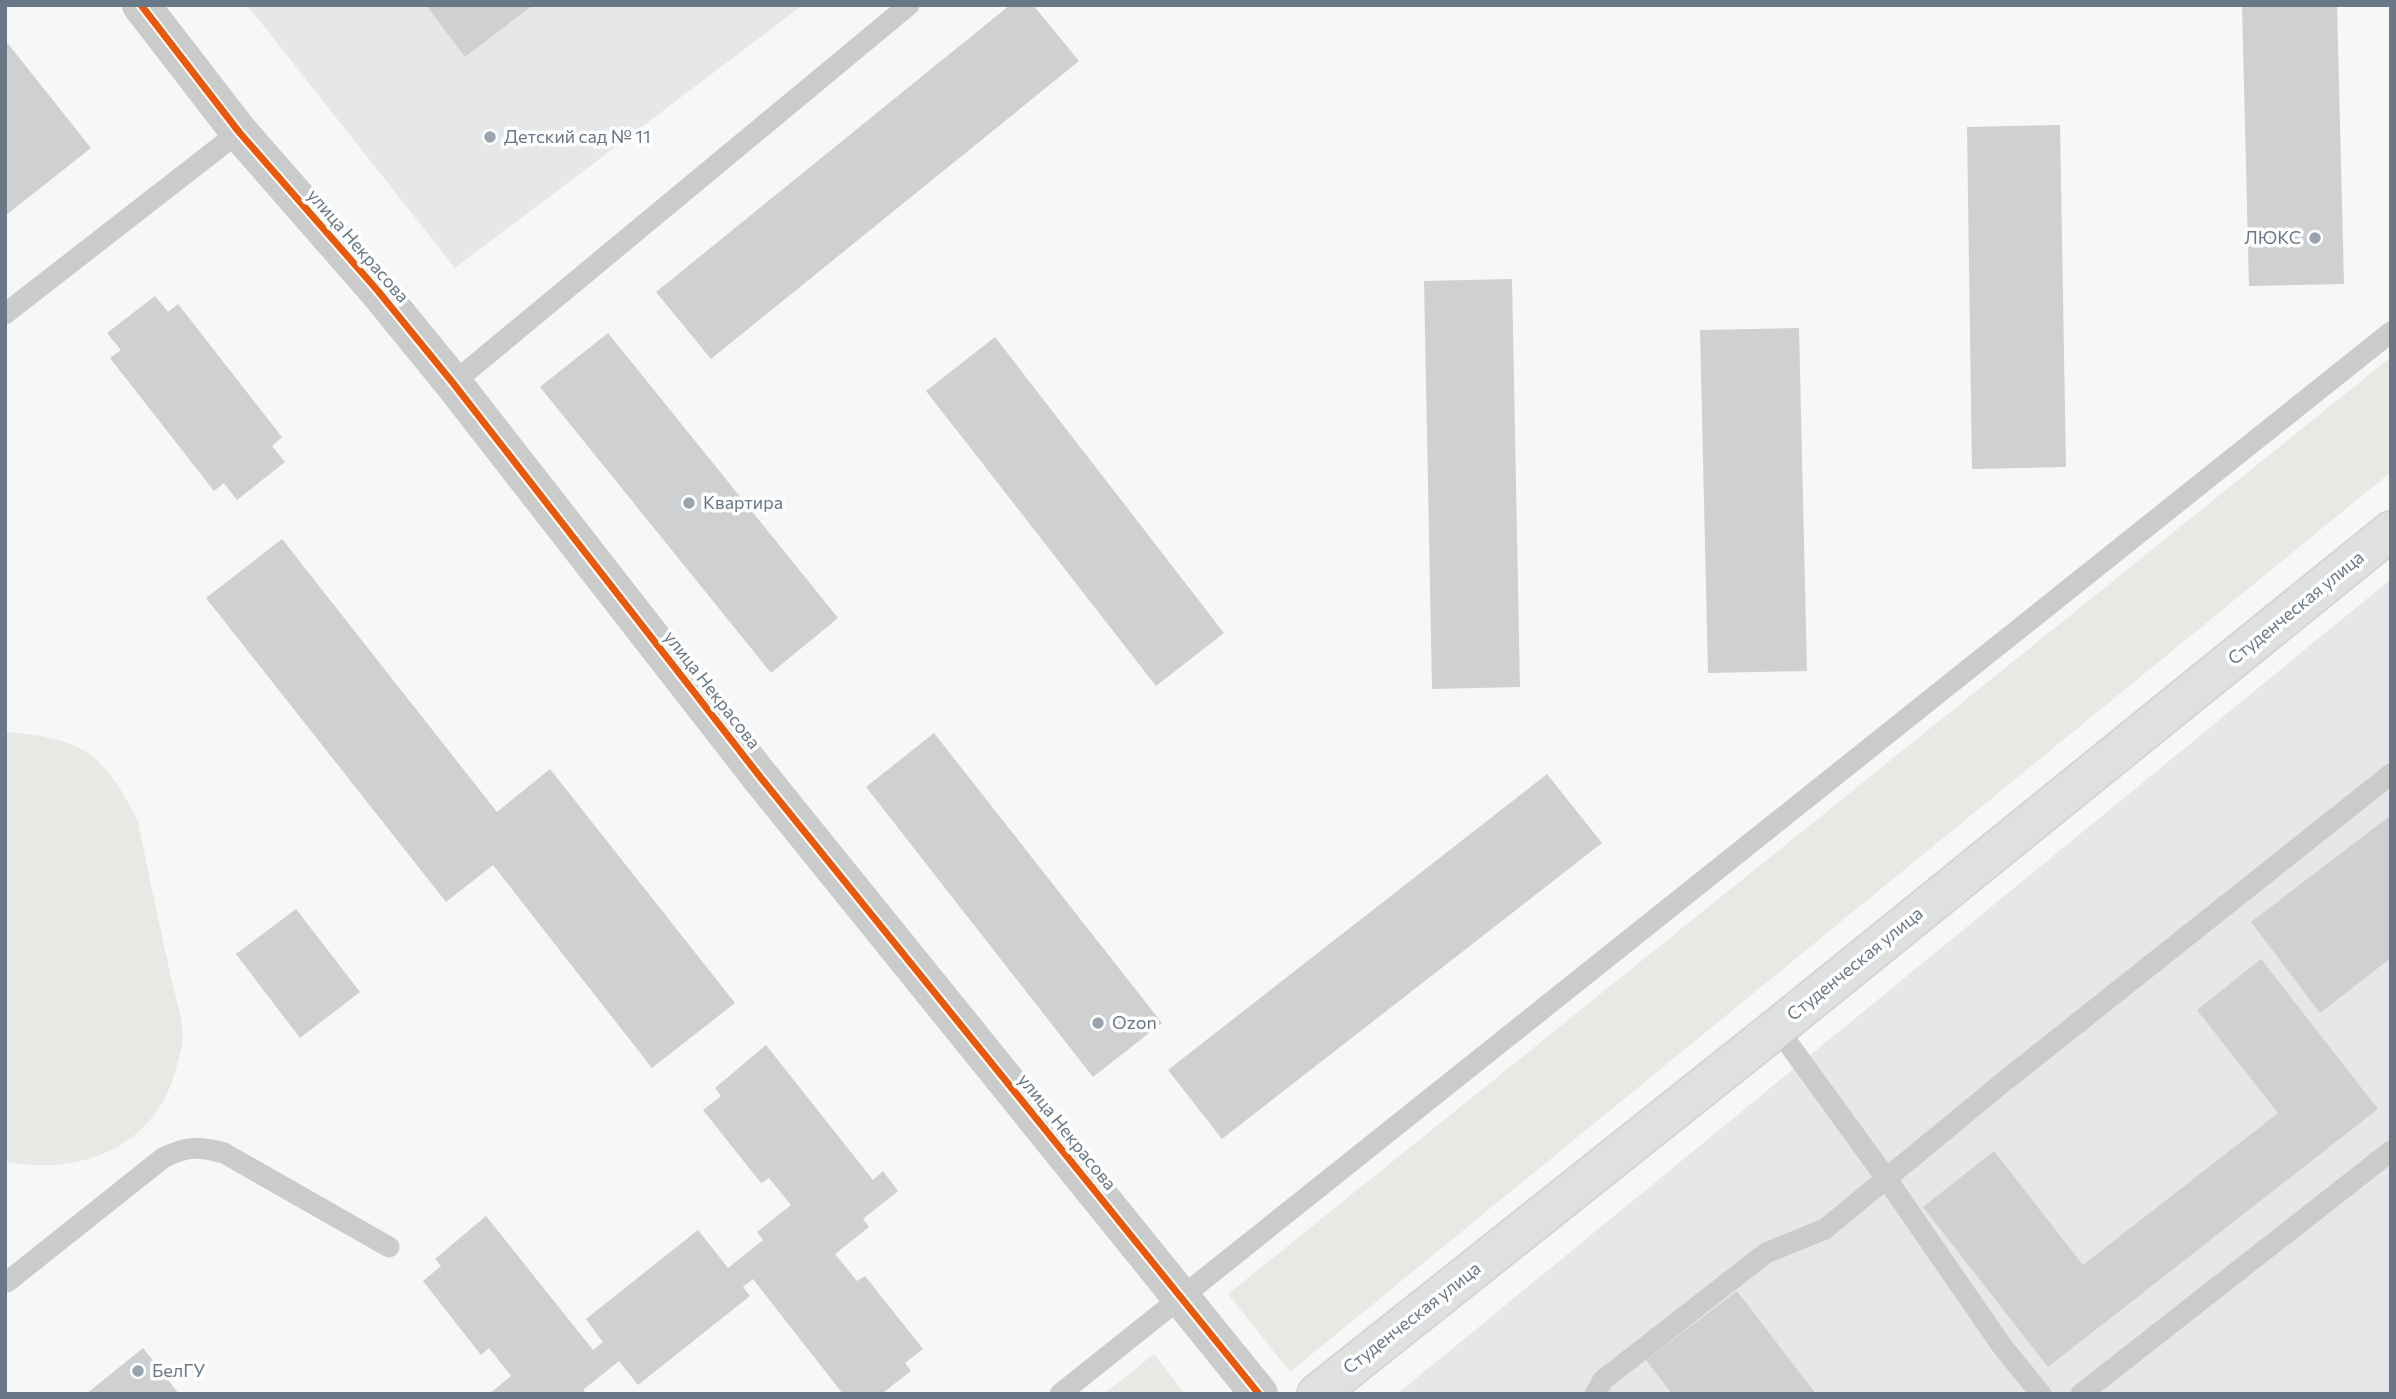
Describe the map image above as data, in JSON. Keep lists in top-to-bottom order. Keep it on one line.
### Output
{"streets":{"main road":["Студенческая улица"],"street":["улица Некрасова"]},"places":["Детский сад № 11","ЛЮКС","Квартира","Ozon","БелГУ"]}
